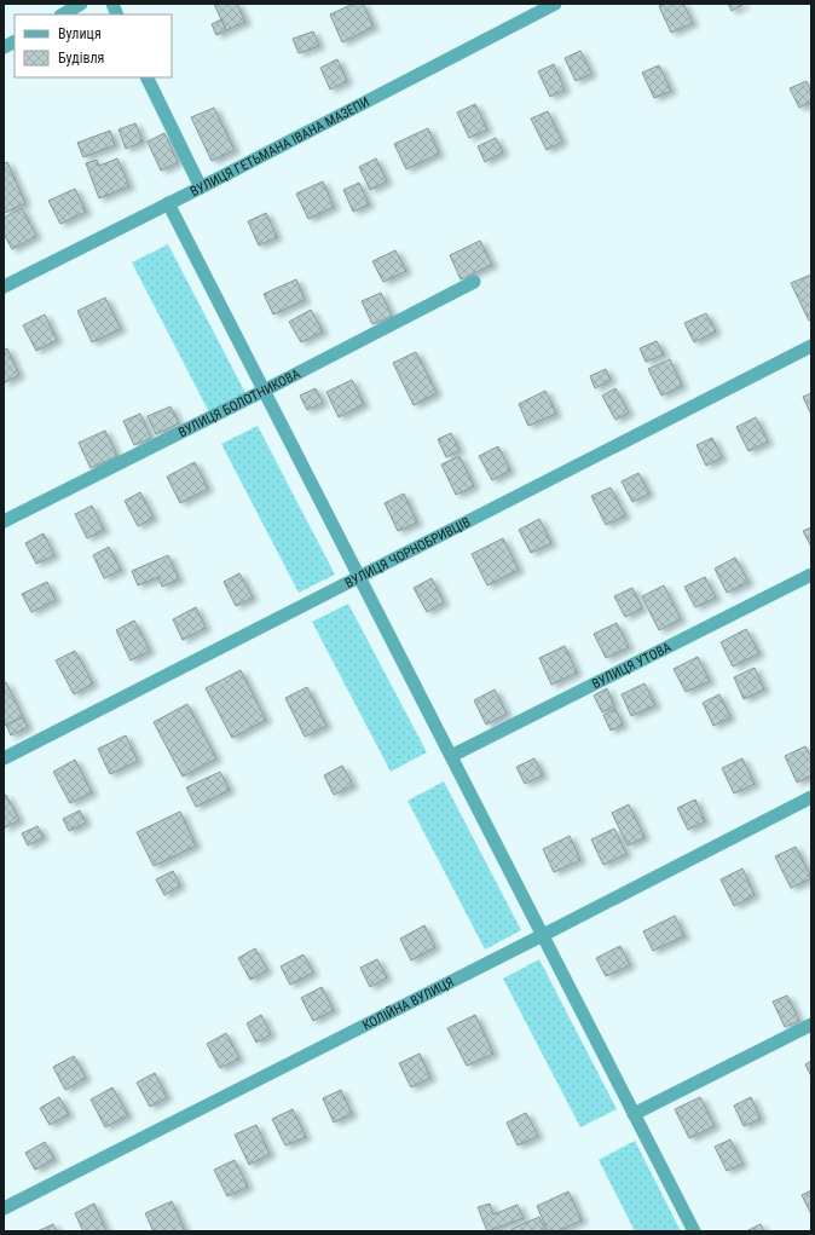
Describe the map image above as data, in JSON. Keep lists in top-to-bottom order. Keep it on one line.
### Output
{"streets":{"street":["ВУЛИЦЯ ГЕТЬМАНА ІВАНА МАЗЕПИ","ВУЛИЦЯ БОЛОТНИКОВА","ВУЛИЦЯ ЧОРНОБРИВЦІВ","ВУЛИЦЯ УТОВА","КОЛІЙНА ВУЛИЦЯ"]},"legend":["Вулиця","Будівля"]}
